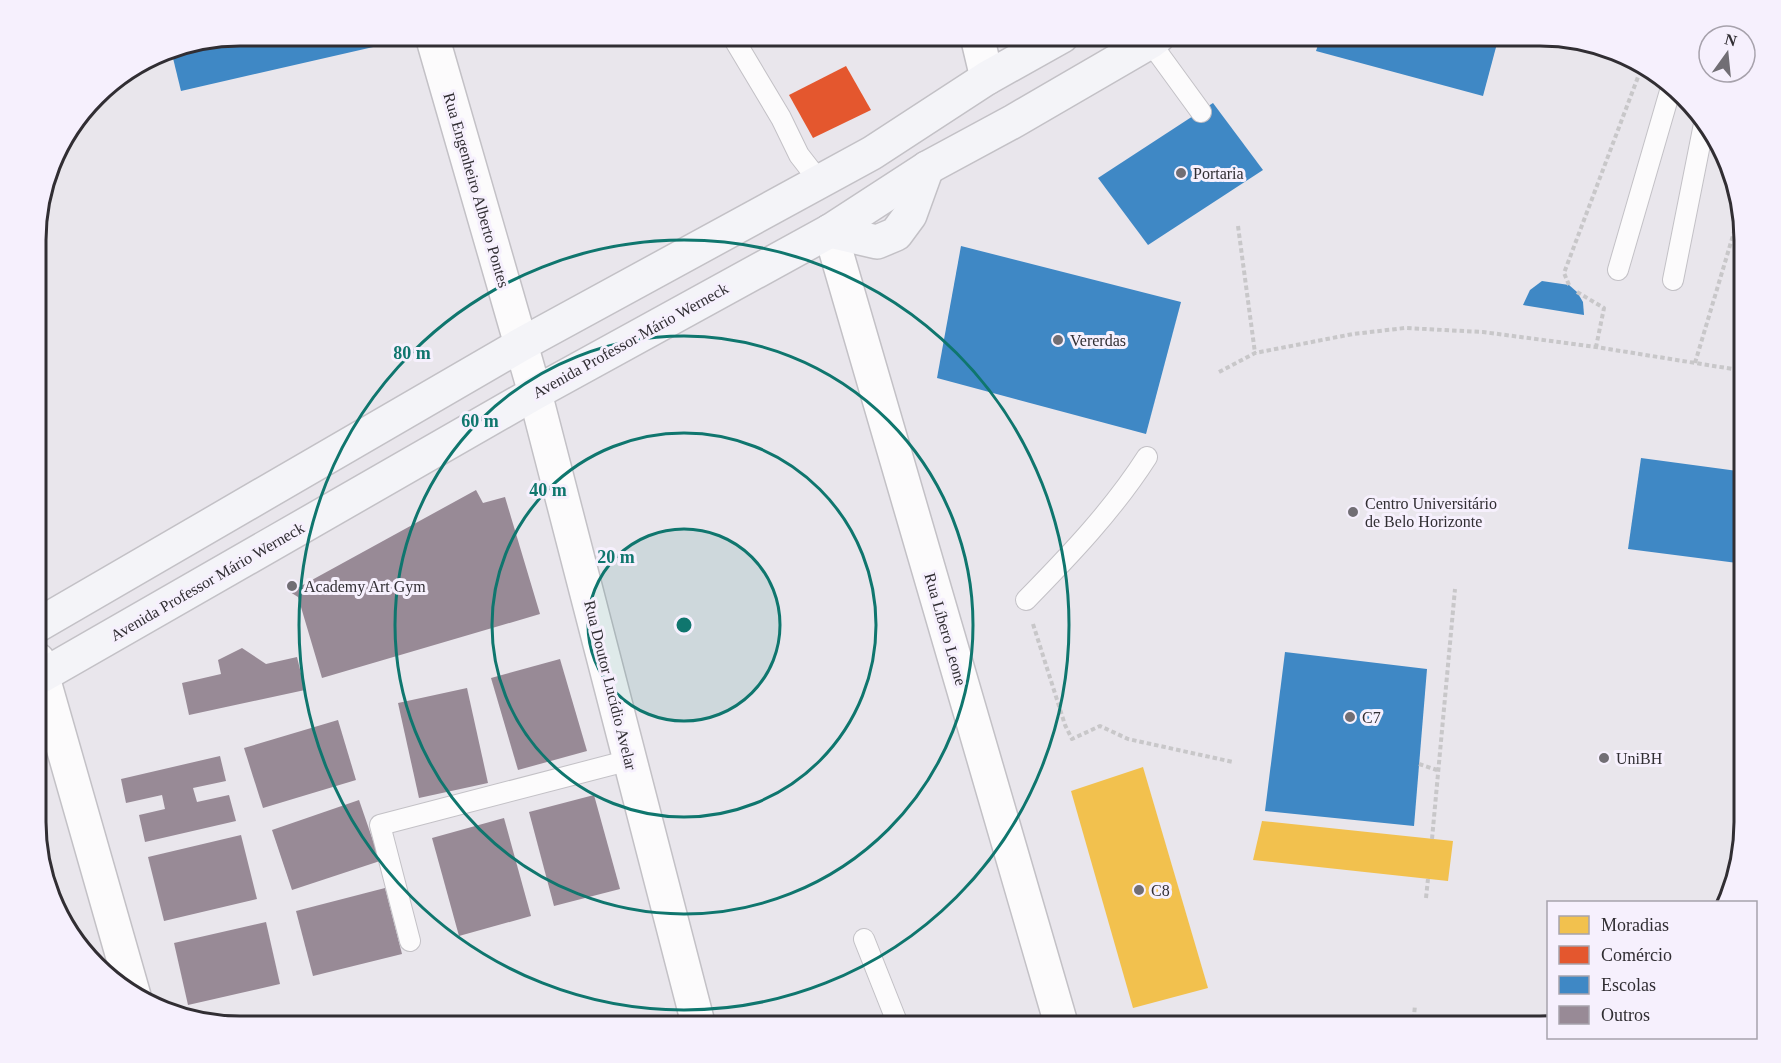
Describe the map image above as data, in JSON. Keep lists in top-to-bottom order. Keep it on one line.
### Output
{"streets":{"main road":["Avenida Professor Mário Werneck"],"street":["Rua Engenheiro Alberto Pontes","Rua Líbero Leone","Rua Doutor Lucídio Avelar"]},"crossings":[["Rua Engenheiro Alberto Pontes","Rua Doutor Lucídio Avelar"],["Avenida Professor Mário Werneck","Rua Líbero Leone"],["Avenida Professor Mário Werneck","Rua Doutor Lucídio Avelar"]],"places":["Portaria","Vererdas","Centro Universitário de Belo Horizonte","Academy Art Gym","C7","UniBH","C8"],"legend":["Moradias","Comércio","Escolas","Outros"],"north":"top","rings":["80 m","60 m","40 m","20 m"]}
